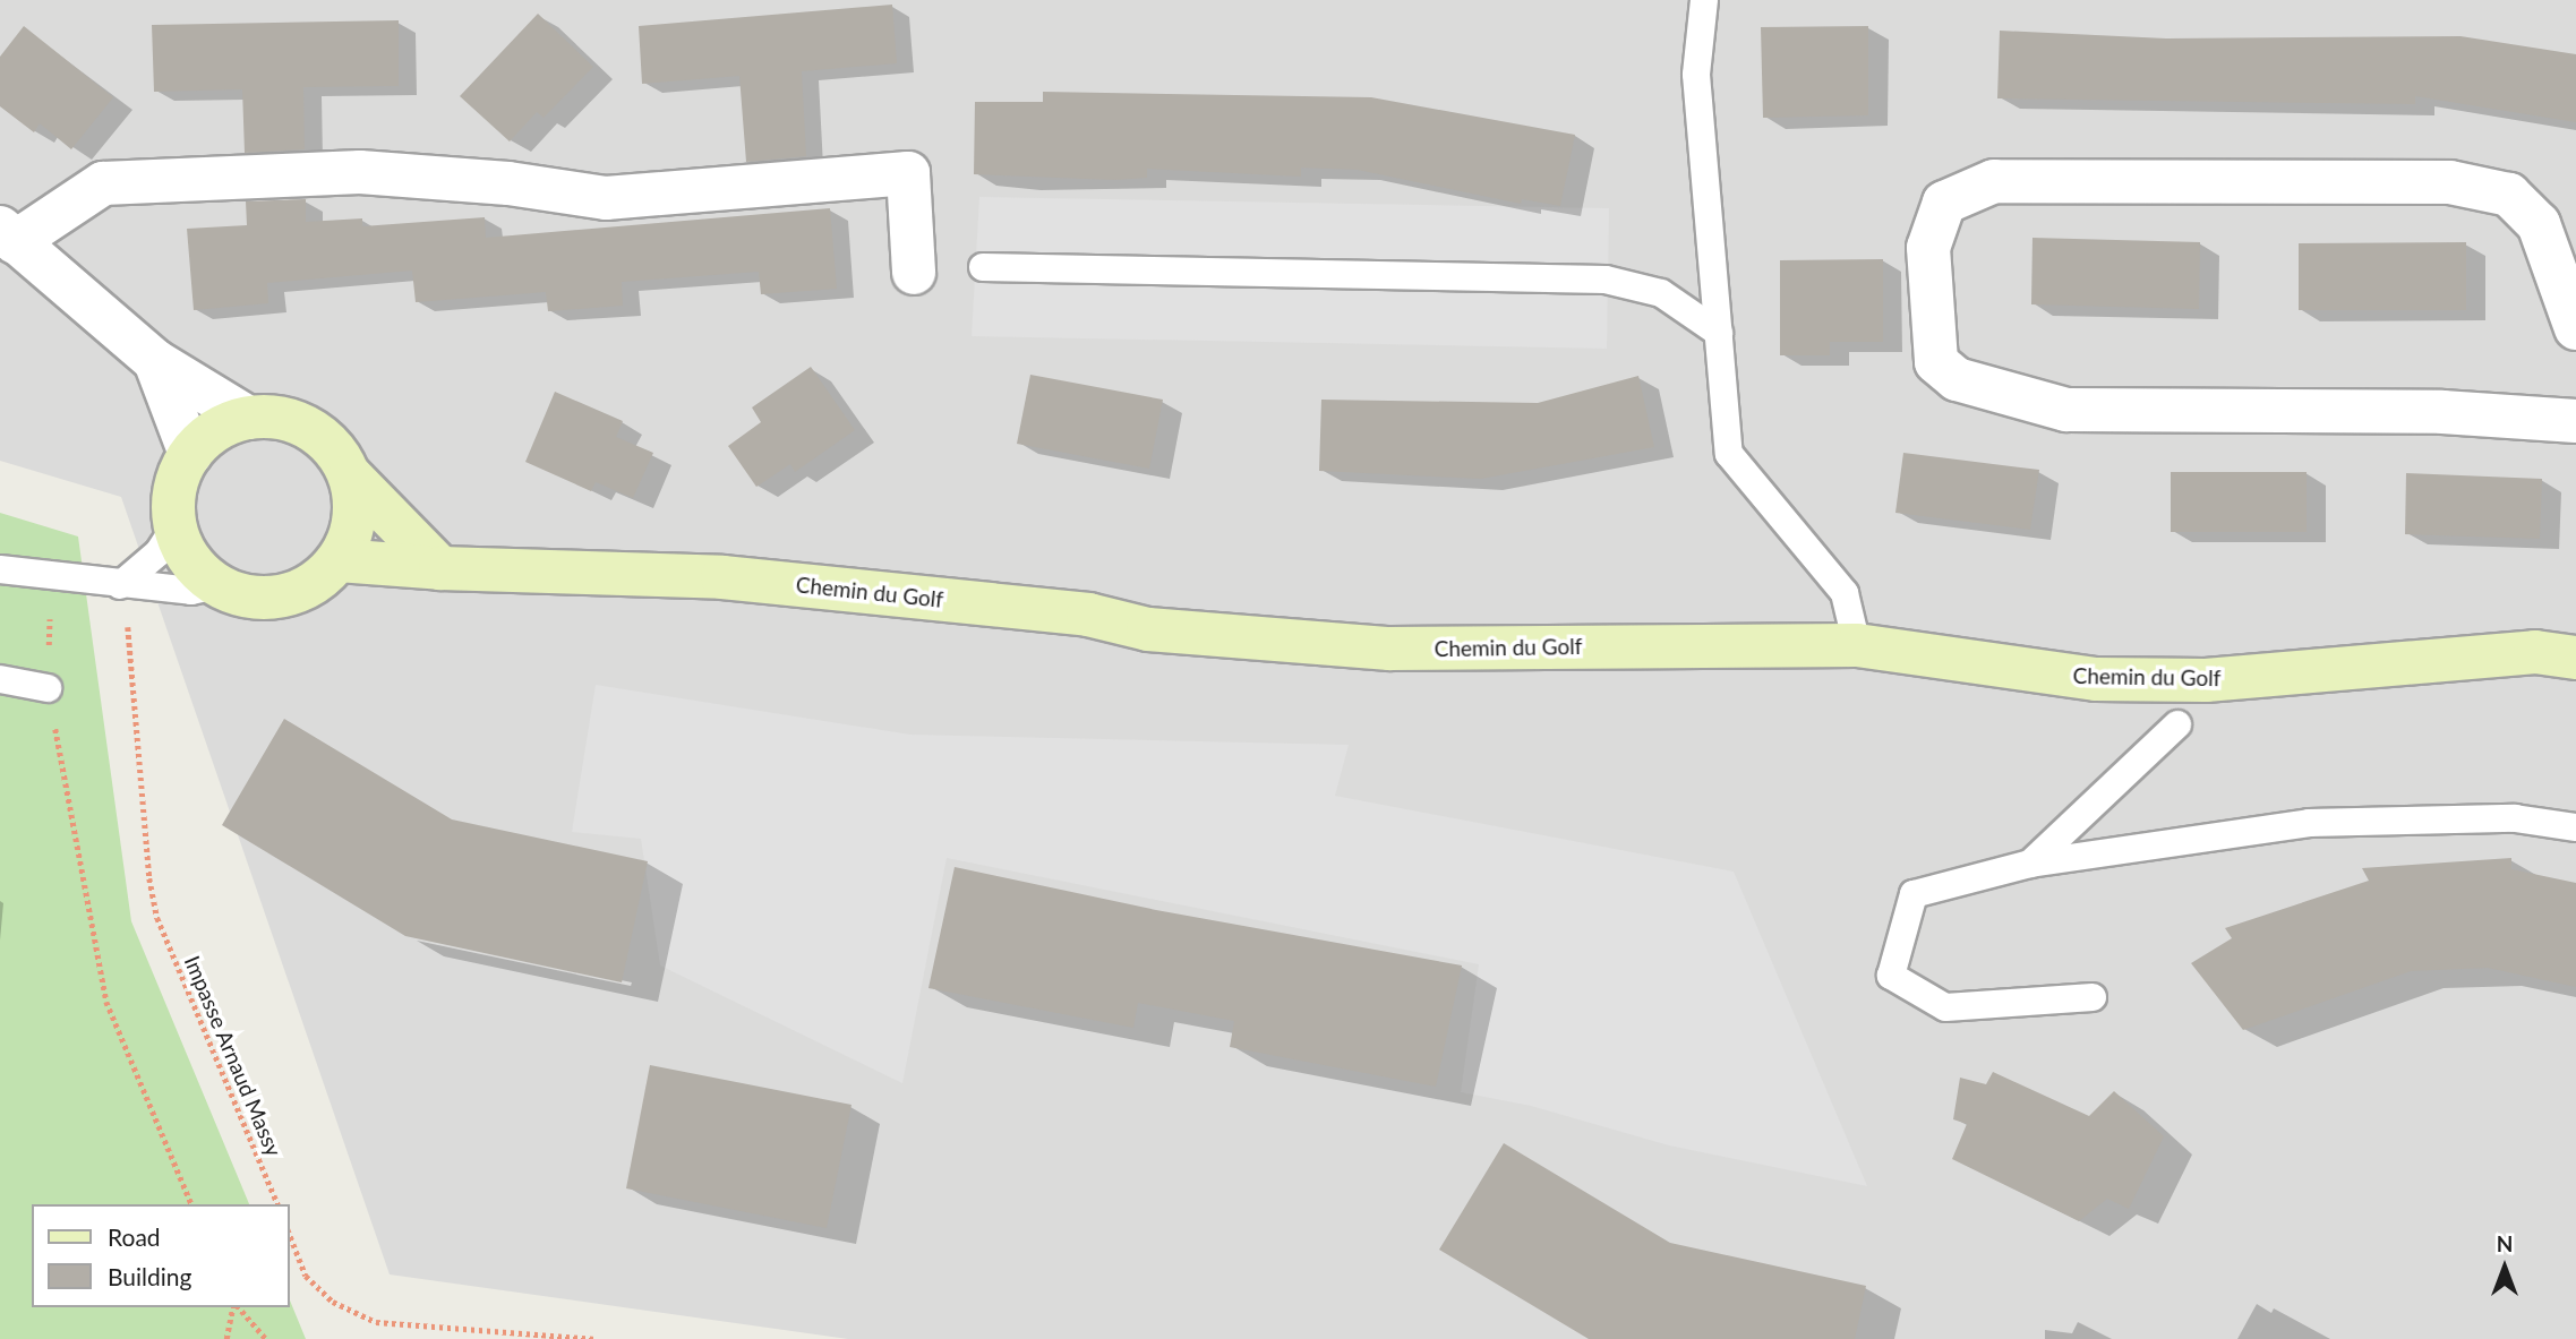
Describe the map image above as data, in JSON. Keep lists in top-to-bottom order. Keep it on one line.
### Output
{"streets":{"street":["Chemin du Golf"],"path":["Impasse Arnaud Massy"]},"legend":["Road","Building"],"north":"top"}
